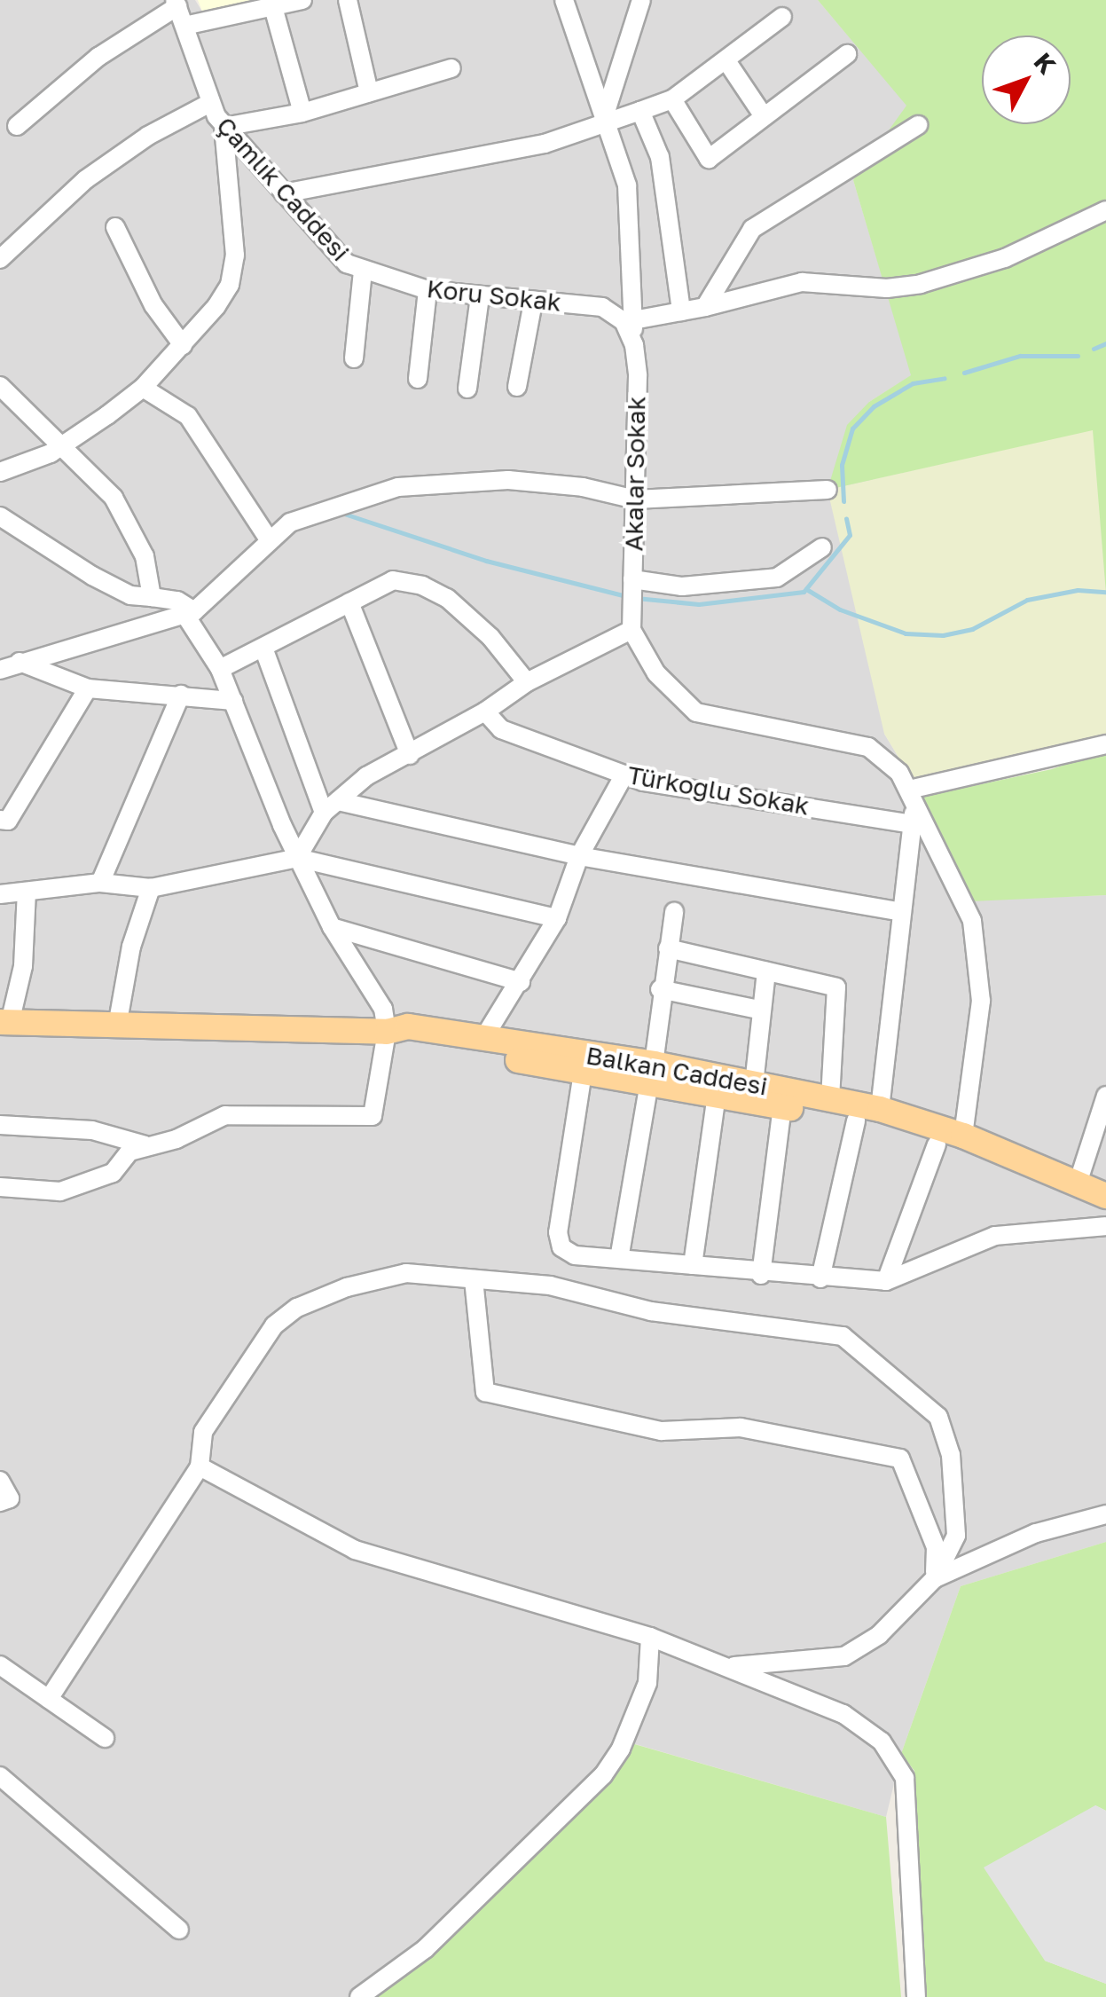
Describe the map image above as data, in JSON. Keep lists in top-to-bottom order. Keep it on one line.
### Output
{"streets":{"main road":["Balkan Caddesi"],"street":["Çamlık Caddesi","Koru Sokak","Akalar Sokak","Türkoğlu Sokak"]},"crossings":[["Çamlık Caddesi","Koru Sokak"],["Koru Sokak","Akalar Sokak"]],"north":"top right"}
